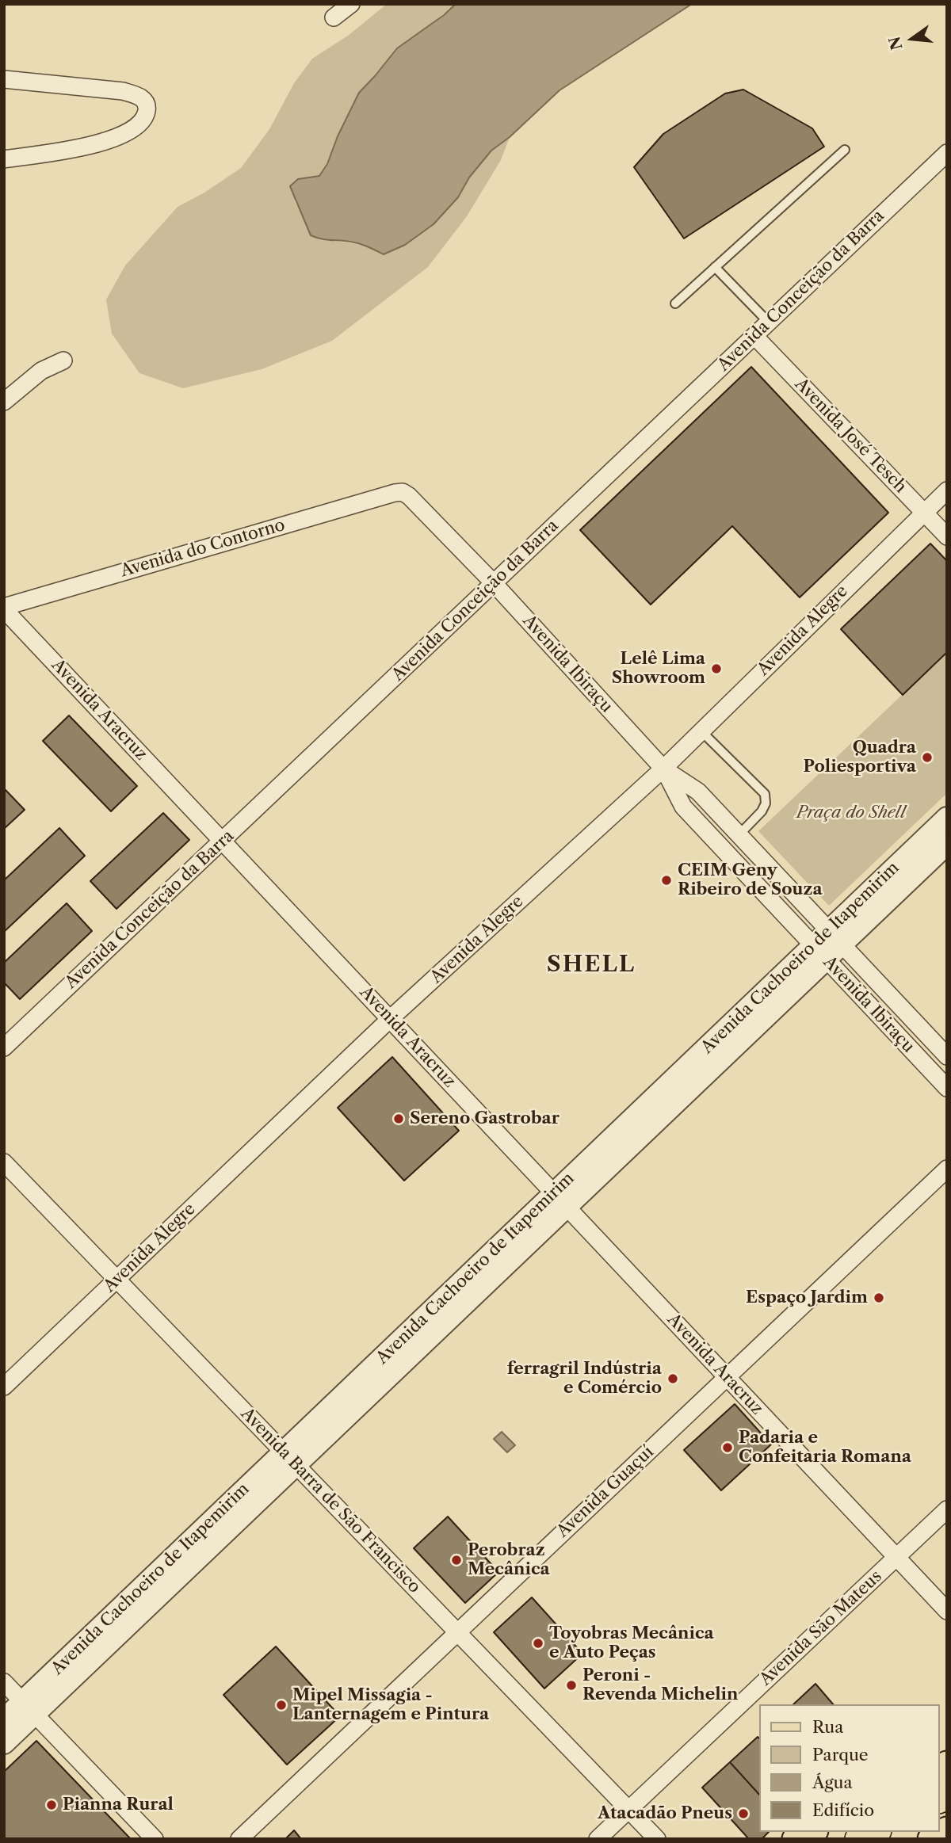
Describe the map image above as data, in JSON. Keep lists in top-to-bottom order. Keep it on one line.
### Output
{"streets":{"street":["Avenida Conceição da Barra","Avenida José Tesch","Avenida do Contorno","Avenida Alegre","Avenida Ibiraçu","Avenida Aracruz","Avenida Cachoeiro de Itapemirim","Avenida Guaçuí","Avenida Barra de São Francisco","Avenida São Mateus"]},"crossings":[["Avenida Conceição da Barra","Avenida José Tesch"],["Avenida Conceição da Barra","Avenida Ibiraçu"],["Avenida Conceição da Barra","Avenida Aracruz"],["Avenida José Tesch","Avenida Alegre"],["Avenida do Contorno","Avenida Ibiraçu"],["Avenida do Contorno","Avenida Aracruz"],["Avenida Alegre","Avenida Ibiraçu"],["Avenida Alegre","Avenida Aracruz"],["Avenida Alegre","Avenida Barra de São Francisco"],["Avenida Ibiraçu","Avenida Cachoeiro de Itapemirim"],["Avenida Aracruz","Avenida Cachoeiro de Itapemirim"],["Avenida Aracruz","Avenida Guaçuí"],["Avenida Aracruz","Avenida São Mateus"],["Avenida Cachoeiro de Itapemirim","Avenida Barra de São Francisco"],["Avenida Guaçuí","Avenida Barra de São Francisco"],["Avenida Barra de São Francisco","Avenida São Mateus"]],"districts":["SHELL"],"parks":["Praça do Shell"],"places":["Lelê Lima Showroom","Quadra Poliesportiva","CEIM Geny Ribeiro de Souza","Sereno Gastrobar","Espaço Jardim","ferragril Indústria e Comércio","Padaria e Confeitaria Romana","Perobraz Mecânica","Toyobras Mecânica e Auto Peças","Peroni - Revenda Michelin","Mipel Missagia - Lanternagem e Pintura","Pianna Rural","Atacadão Pneus"],"legend":["Rua","Parque","Água","Edifício"],"north":"left"}
